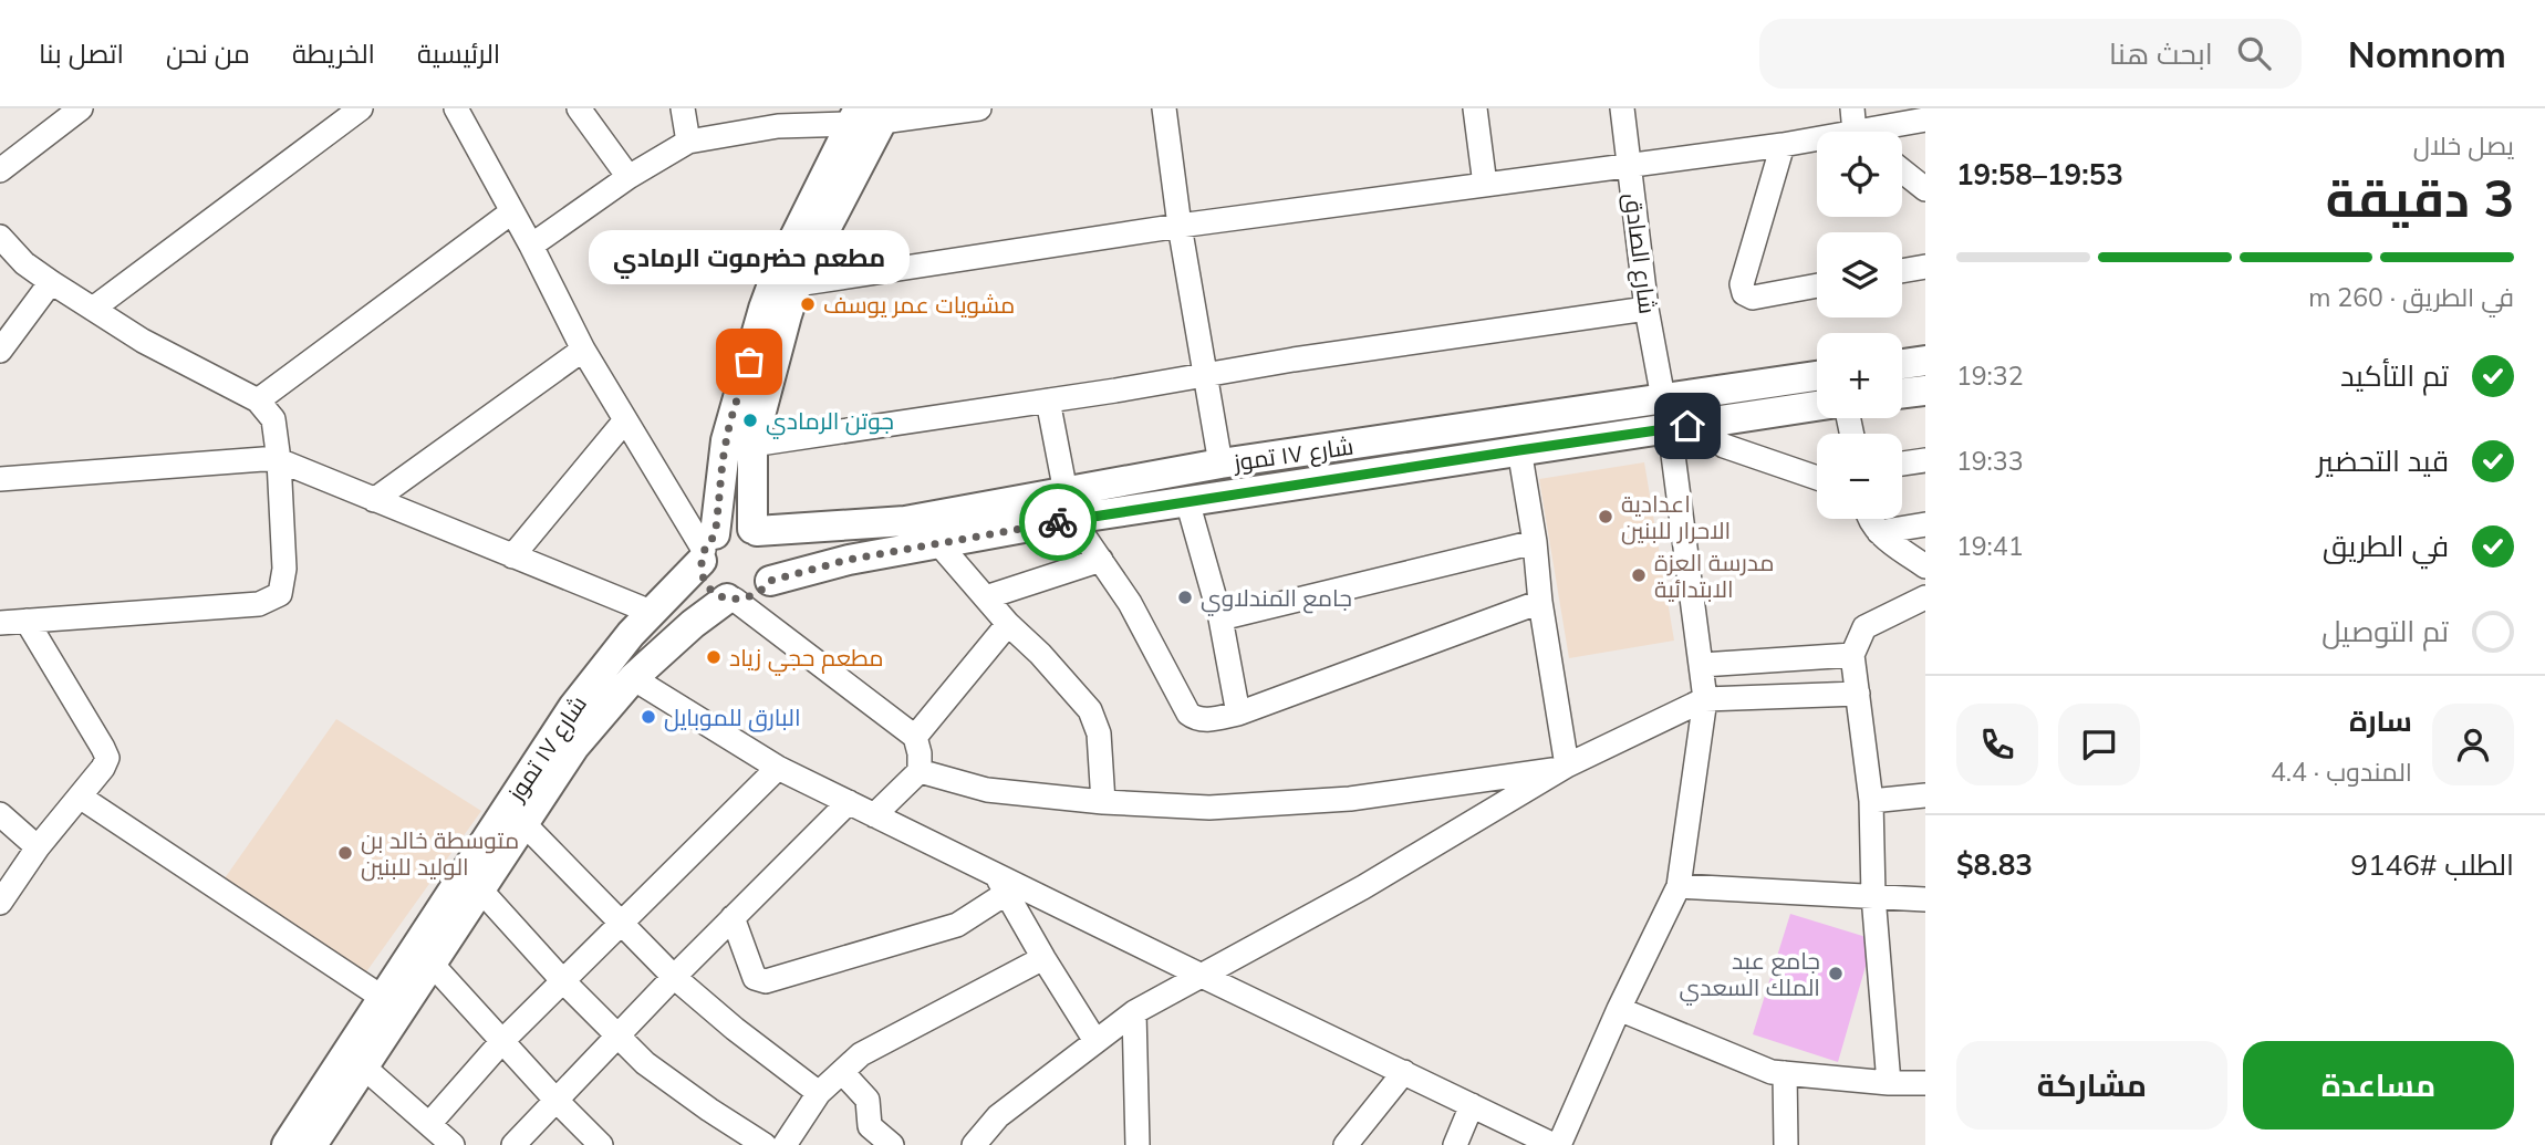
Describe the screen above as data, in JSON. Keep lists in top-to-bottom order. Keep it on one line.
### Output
{"streets":{"main road":["شارع ١٧ تموز"],"street":["شارع الصادق"]},"crossings":[["شارع الصادق","شارع ١٧ تموز"]],"places":["مشويات عمر يوسف","مطعم حضرموت الرمادي","جوتن الرمادي","اعدادية الاحرار للبنين","مدرسة العزة الابتدائية","جامع المندلاوي","مطعم حجي زياد","البارق للموبايل","متوسطة خالد بن الوليد للبنين","جامع عبد الملك السعدي"],"page":{"header":"Nomnom","search":"ابحث هنا","nav":["الرئيسية","الخريطة","من نحن","اتصل بنا"],"heading":["3 دقيقة","يصل خلال","19:53–19:58"],"panel":["سارة","المندوب · 4.4","الطلب #9146","$8.83"],"map_buttons":["+","−"],"bubble":"مطعم حضرموت الرمادي","bar":"في الطريق · 260 m","list":[["تم التأكيد","19:32"],["قيد التحضير","19:33"],["في الطريق","19:41"],"تم التوصيل"],"buttons":["مساعدة","مشاركة"]}}
